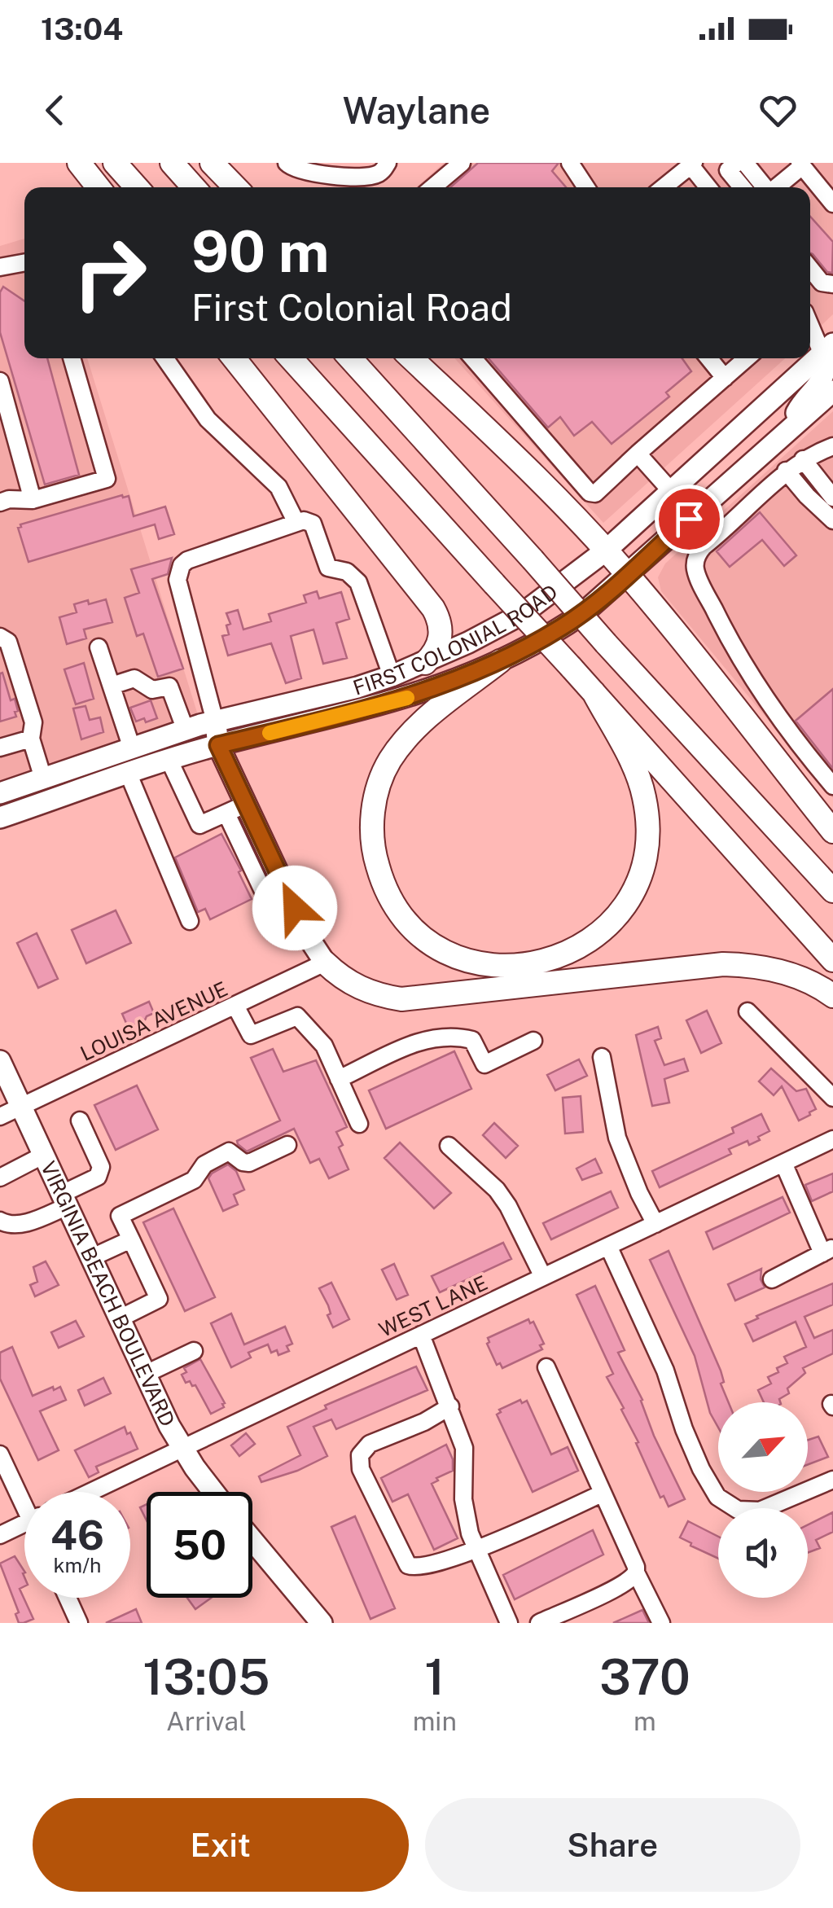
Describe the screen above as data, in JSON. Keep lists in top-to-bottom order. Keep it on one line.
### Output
{"streets":{"main road":["FIRST COLONIAL ROAD","VIRGINIA BEACH BOULEVARD"],"street":["LOUISA AVENUE","WEST LANE"]},"crossings":[["LOUISA AVENUE","VIRGINIA BEACH BOULEVARD"],["VIRGINIA BEACH BOULEVARD","WEST LANE"]],"north":"top right","page":{"status":"13:04","header":"Waylane","turn":["90 m","First Colonial Road"],"speed":"46 km/h","limit":"50","eta":["13:05","Arrival","1","min","370","m"],"buttons":["Exit","Share"]}}
